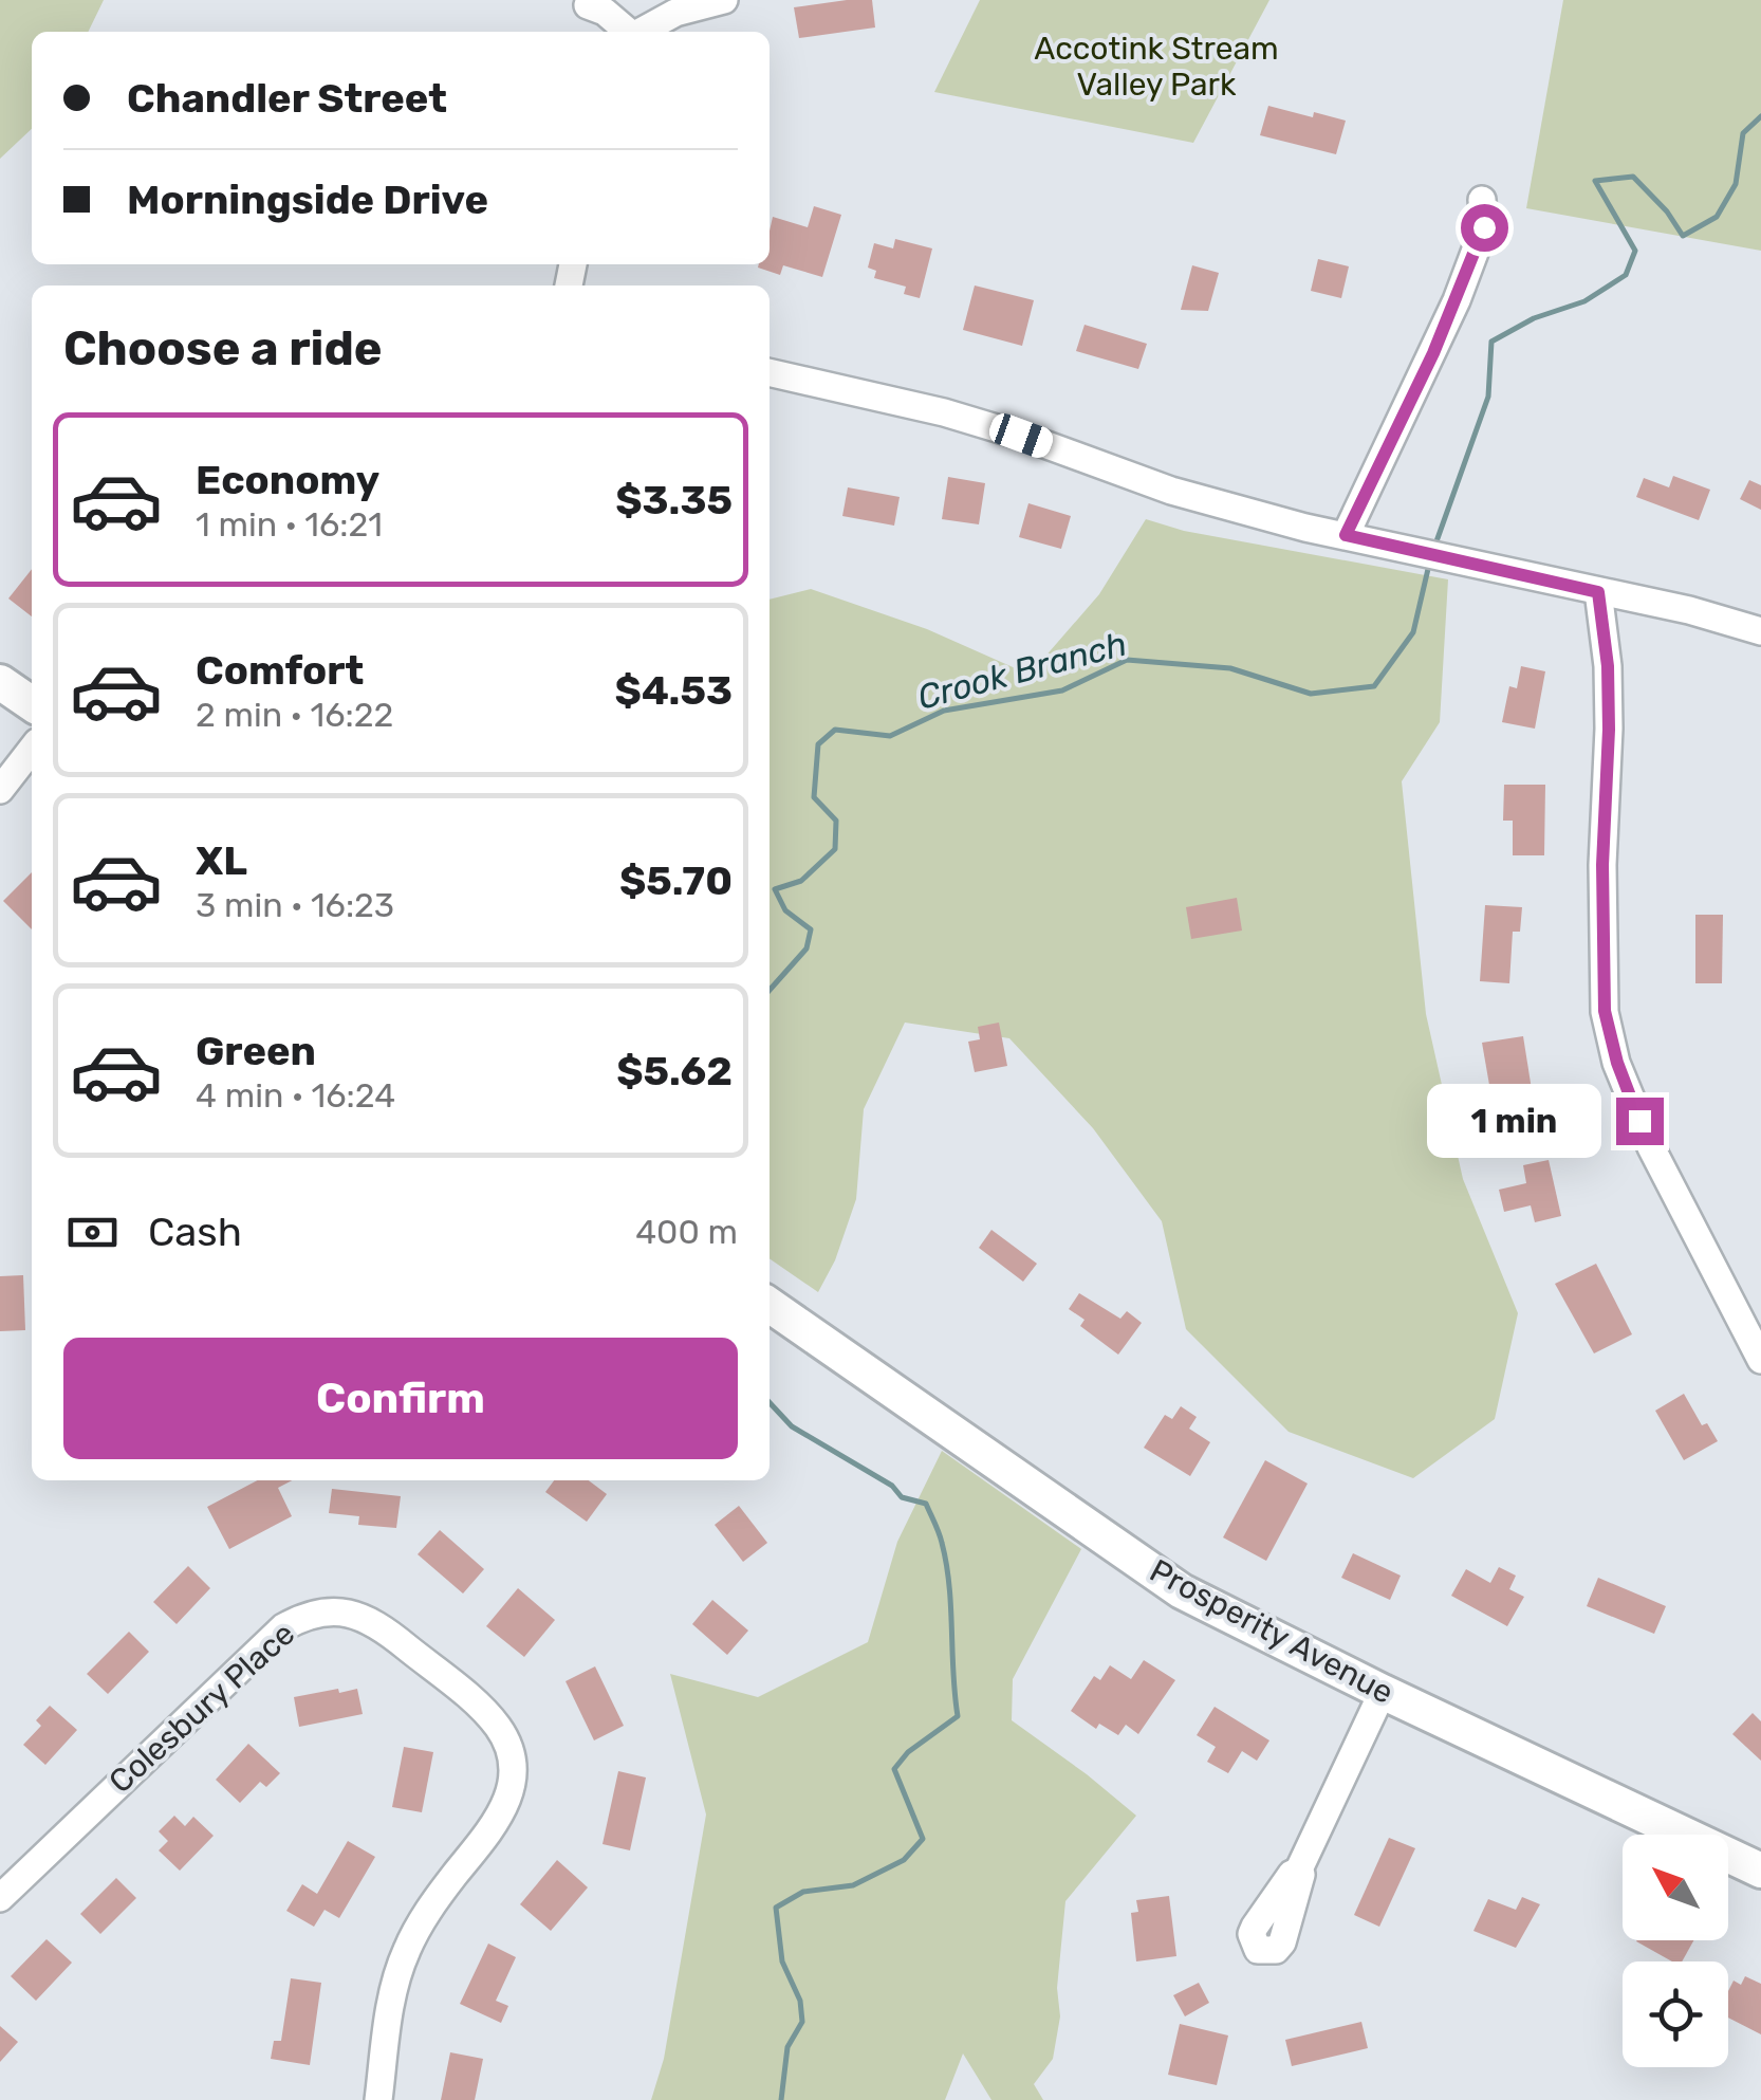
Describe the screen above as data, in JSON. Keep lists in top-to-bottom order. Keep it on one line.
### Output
{"streets":{"main road":["Prosperity Avenue"],"street":["Colesbury Place"]},"water":["Crook Branch"],"parks":["Accotink Stream Valley Park"],"north":"top left","page":{"banner":["Chandler Street","Morningside Drive"],"heading":"Choose a ride","list":[{"name":"Economy","note":"1 min · 16:21","value":"$3.35"},{"name":"Comfort","note":"2 min · 16:22","value":"$4.53"},{"name":"XL","note":"3 min · 16:23","value":"$5.70"},{"name":"Green","note":"4 min · 16:24","value":"$5.62"}],"bubble":"1 min","pay":["Cash","400 m"],"buttons":"Confirm"}}
